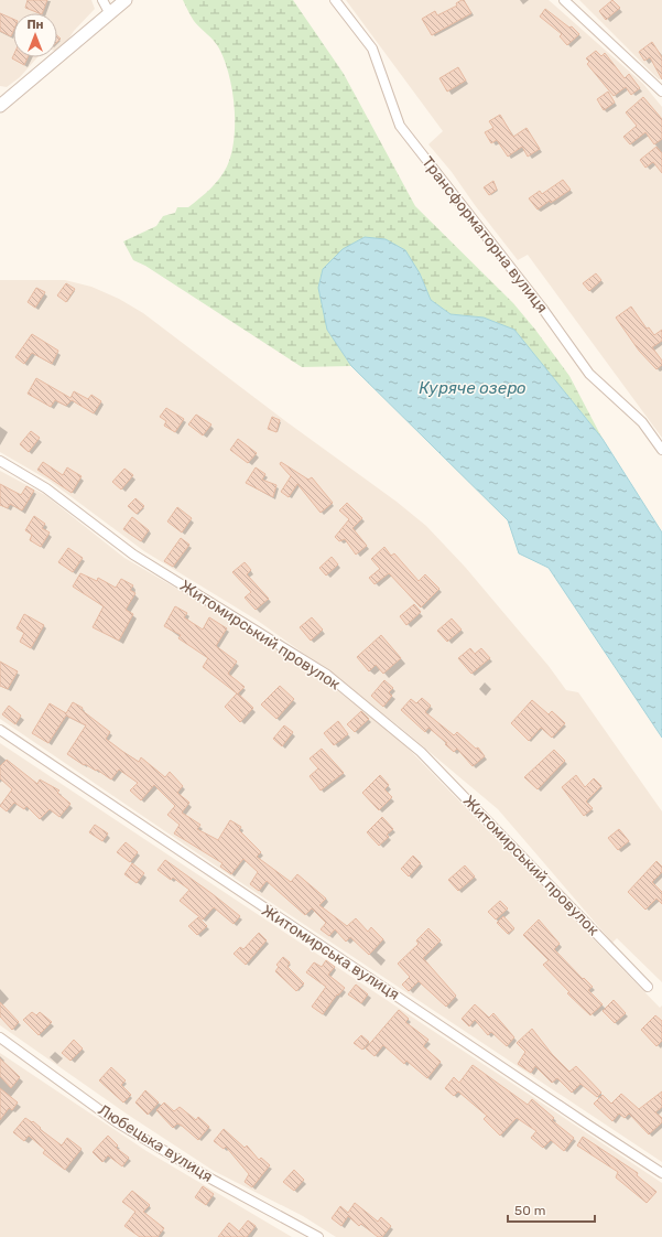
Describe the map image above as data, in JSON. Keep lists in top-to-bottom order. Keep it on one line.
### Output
{"streets":{"street":["Трансформаторна вулиця","Житомирський провулок","Житомирська вулиця","Любецька вулиця"]},"water":["Куряче озеро"],"scale_bar":"50 m","north":"top"}
